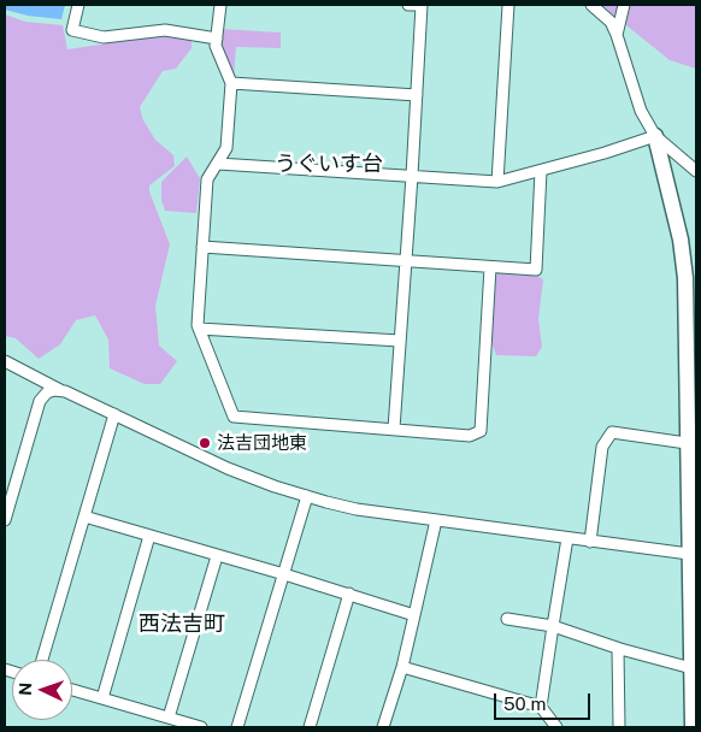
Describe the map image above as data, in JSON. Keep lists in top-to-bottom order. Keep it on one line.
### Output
{"districts":["うぐいす台","西法吉町"],"places":["法吉団地東"],"scale_bar":"50 m","north":"left"}
